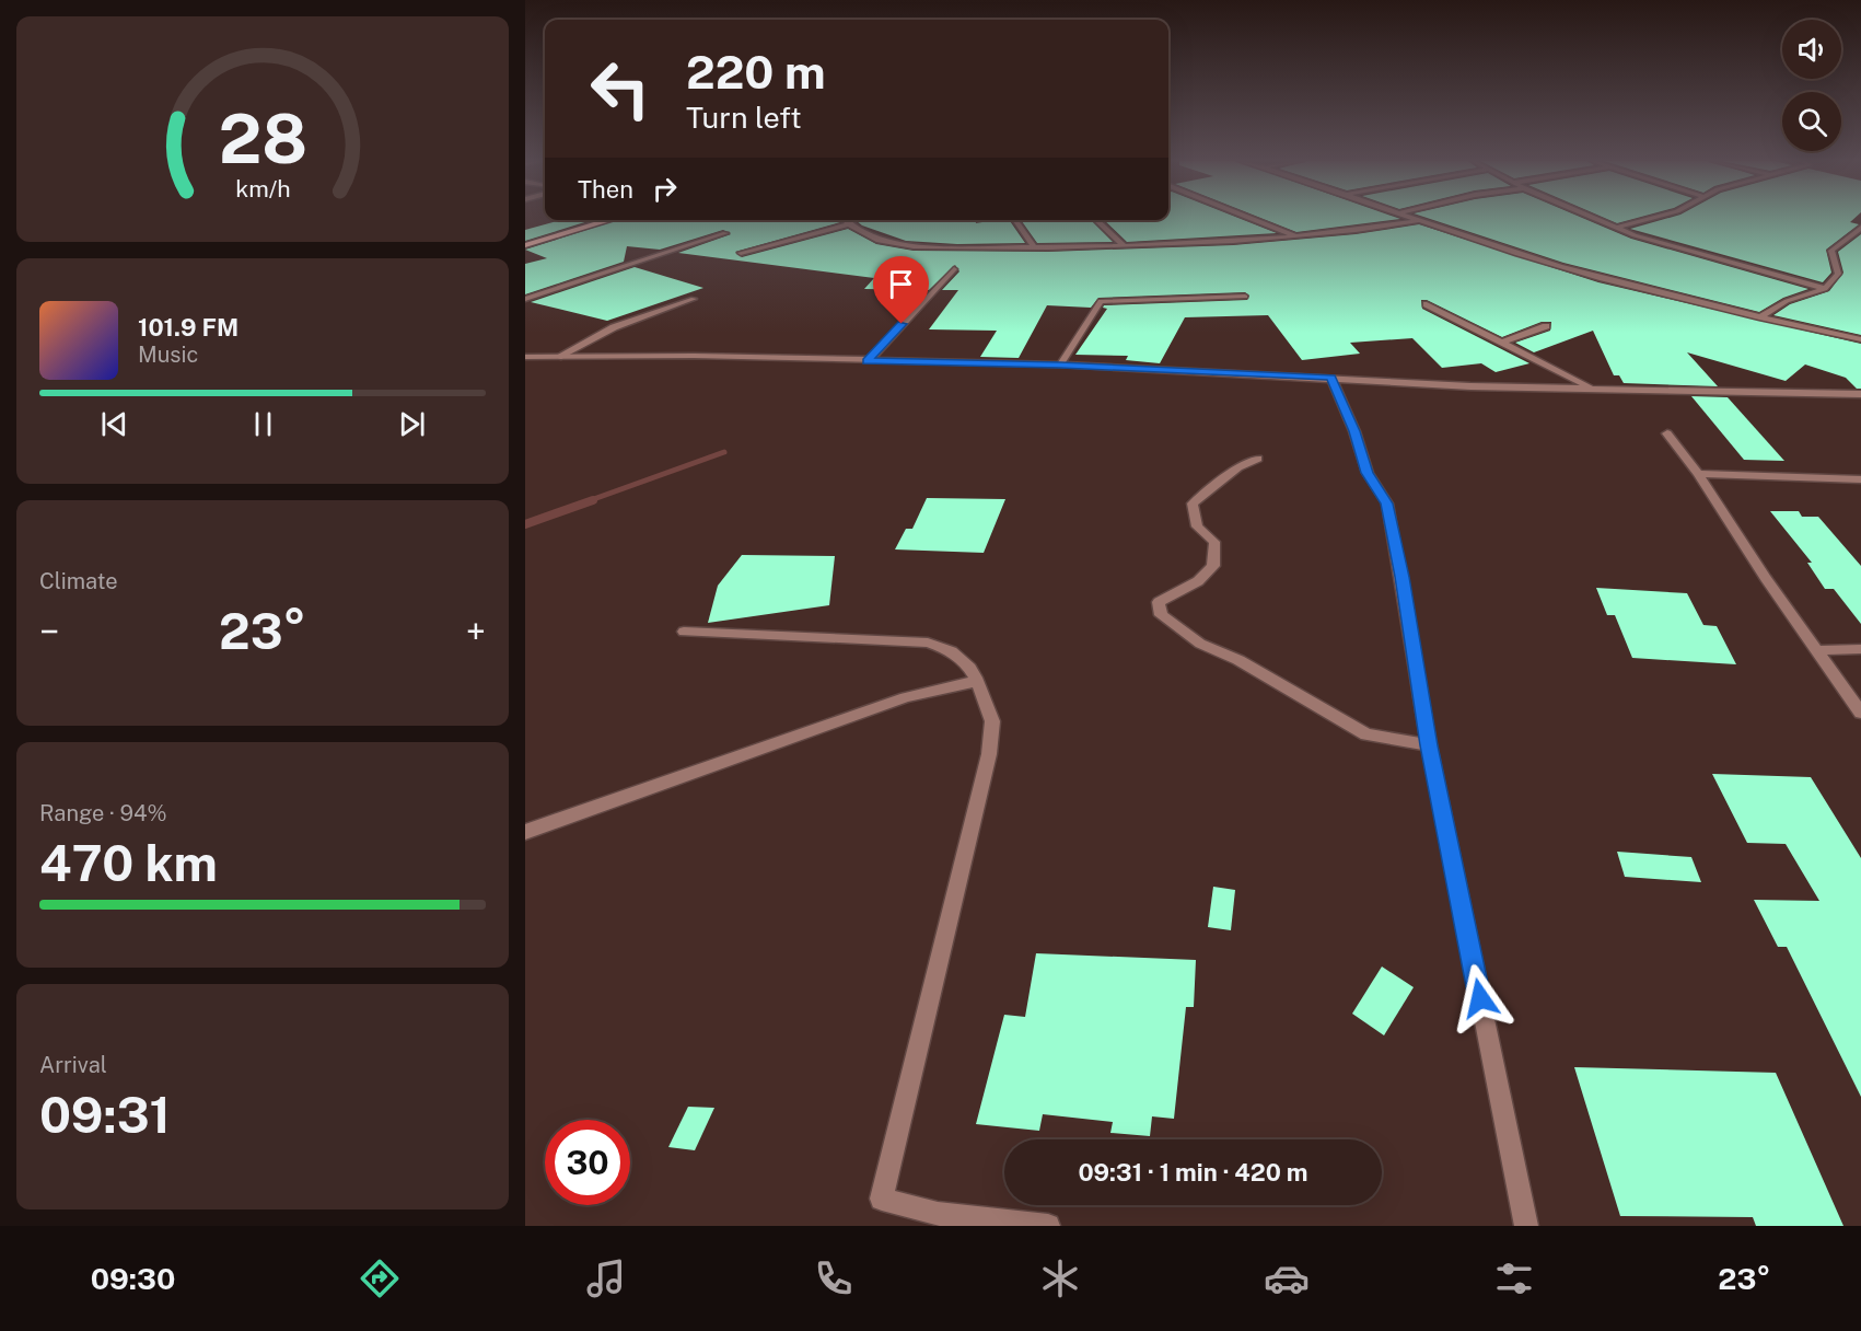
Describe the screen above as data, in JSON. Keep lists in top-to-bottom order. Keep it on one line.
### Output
{"page":{"turn":["220 m","Turn left"],"then":"Then","song":["101.9 FM","Music"],"tile":["Climate",["Range · 94%","470 km"],["Arrival","09:31"]],"heat":["−","23°","+"],"limit":"30","trip":"09:31 · 1 min · 420 m","tabs":["09:30","23°"],"gauge":["28","km/h"]}}
